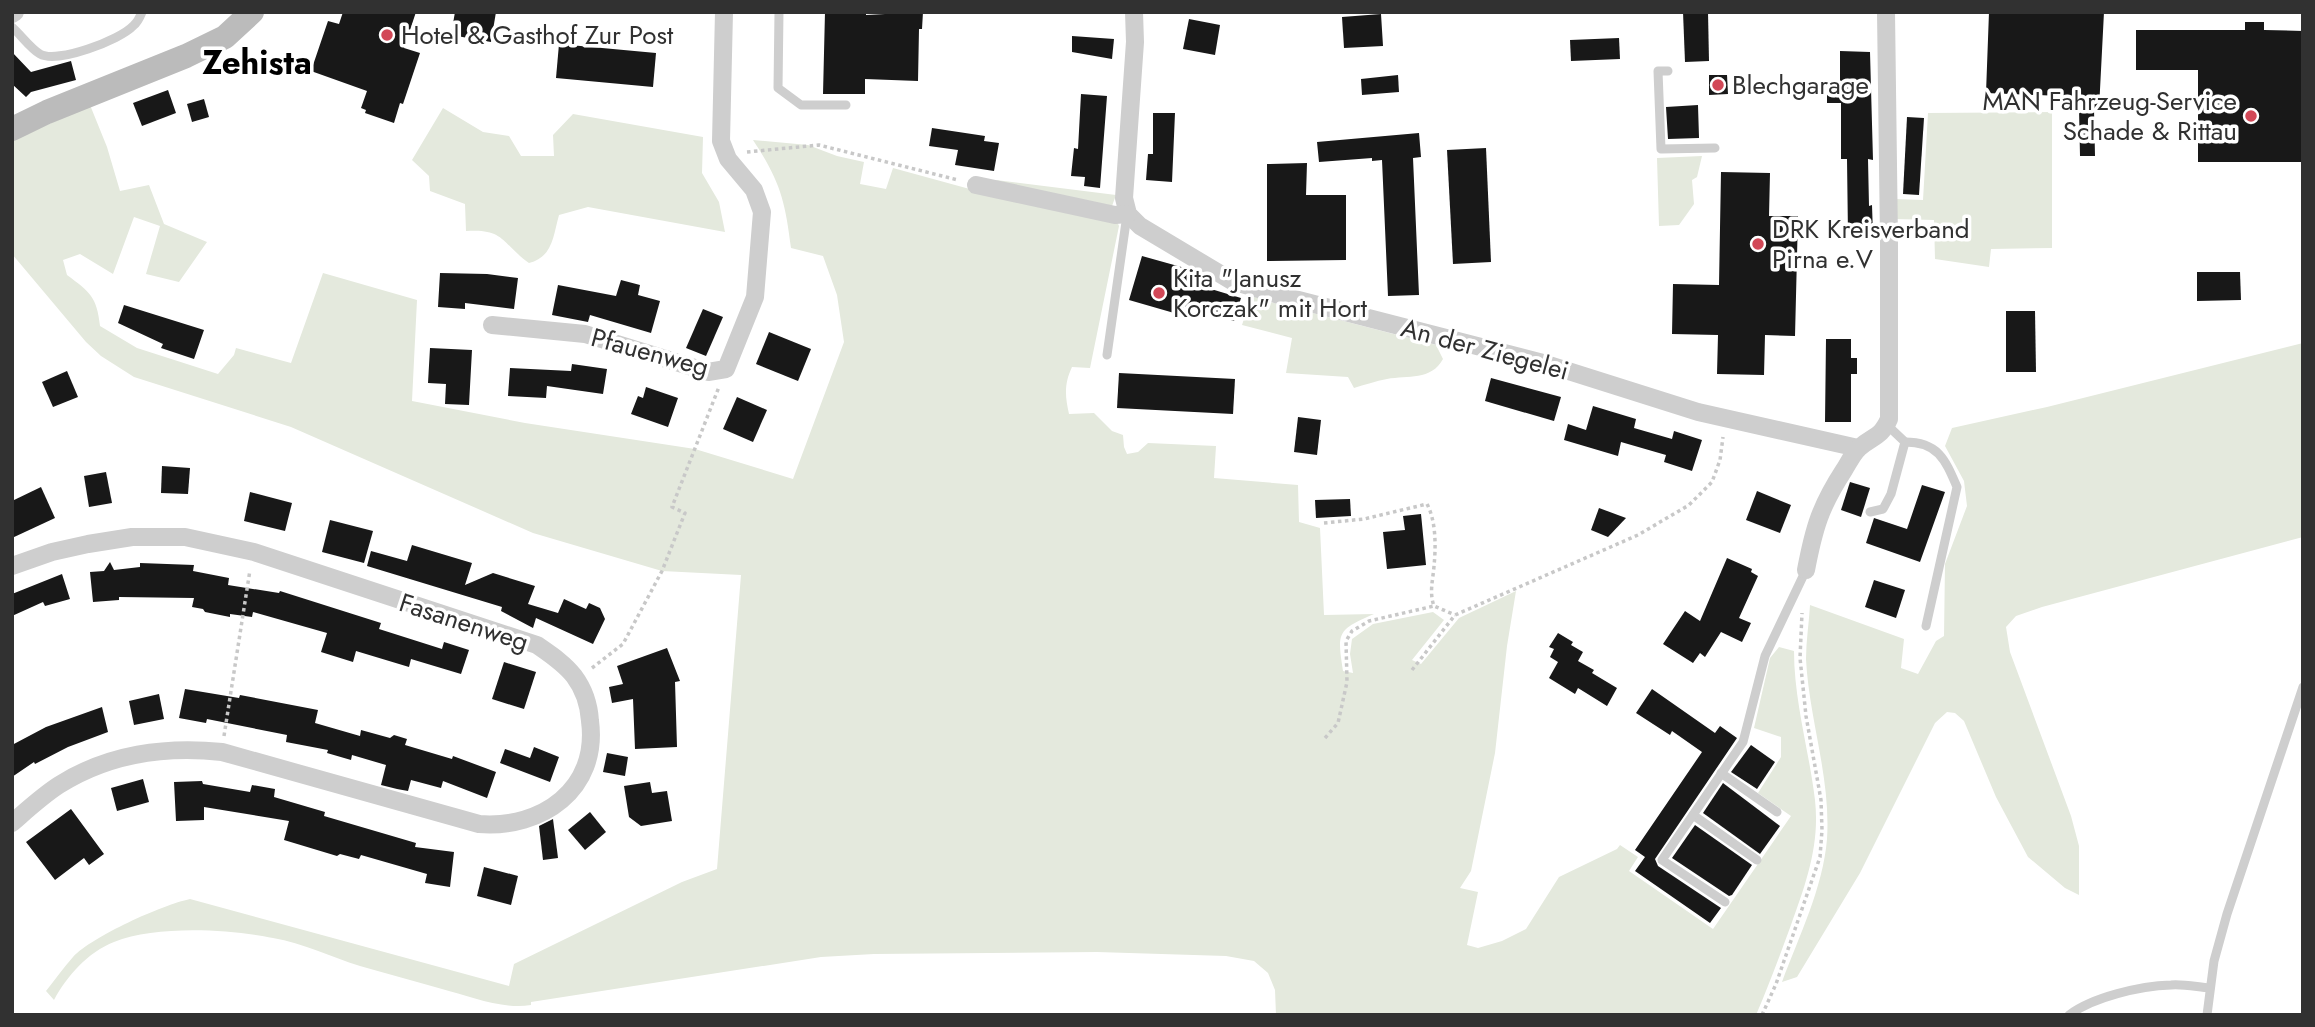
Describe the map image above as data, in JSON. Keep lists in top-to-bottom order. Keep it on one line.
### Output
{"streets":{"street":["An der Ziegelei","Pfauenweg","Fasanenweg"]},"districts":["Zehista"],"places":["Hotel & Gasthof Zur Post","Blechgarage","MAN Fahrzeug-Service Schade & Rittau","DRK Kreisverband Pirna e.V","Kita \"Janusz Korczak\" mit Hort"]}
